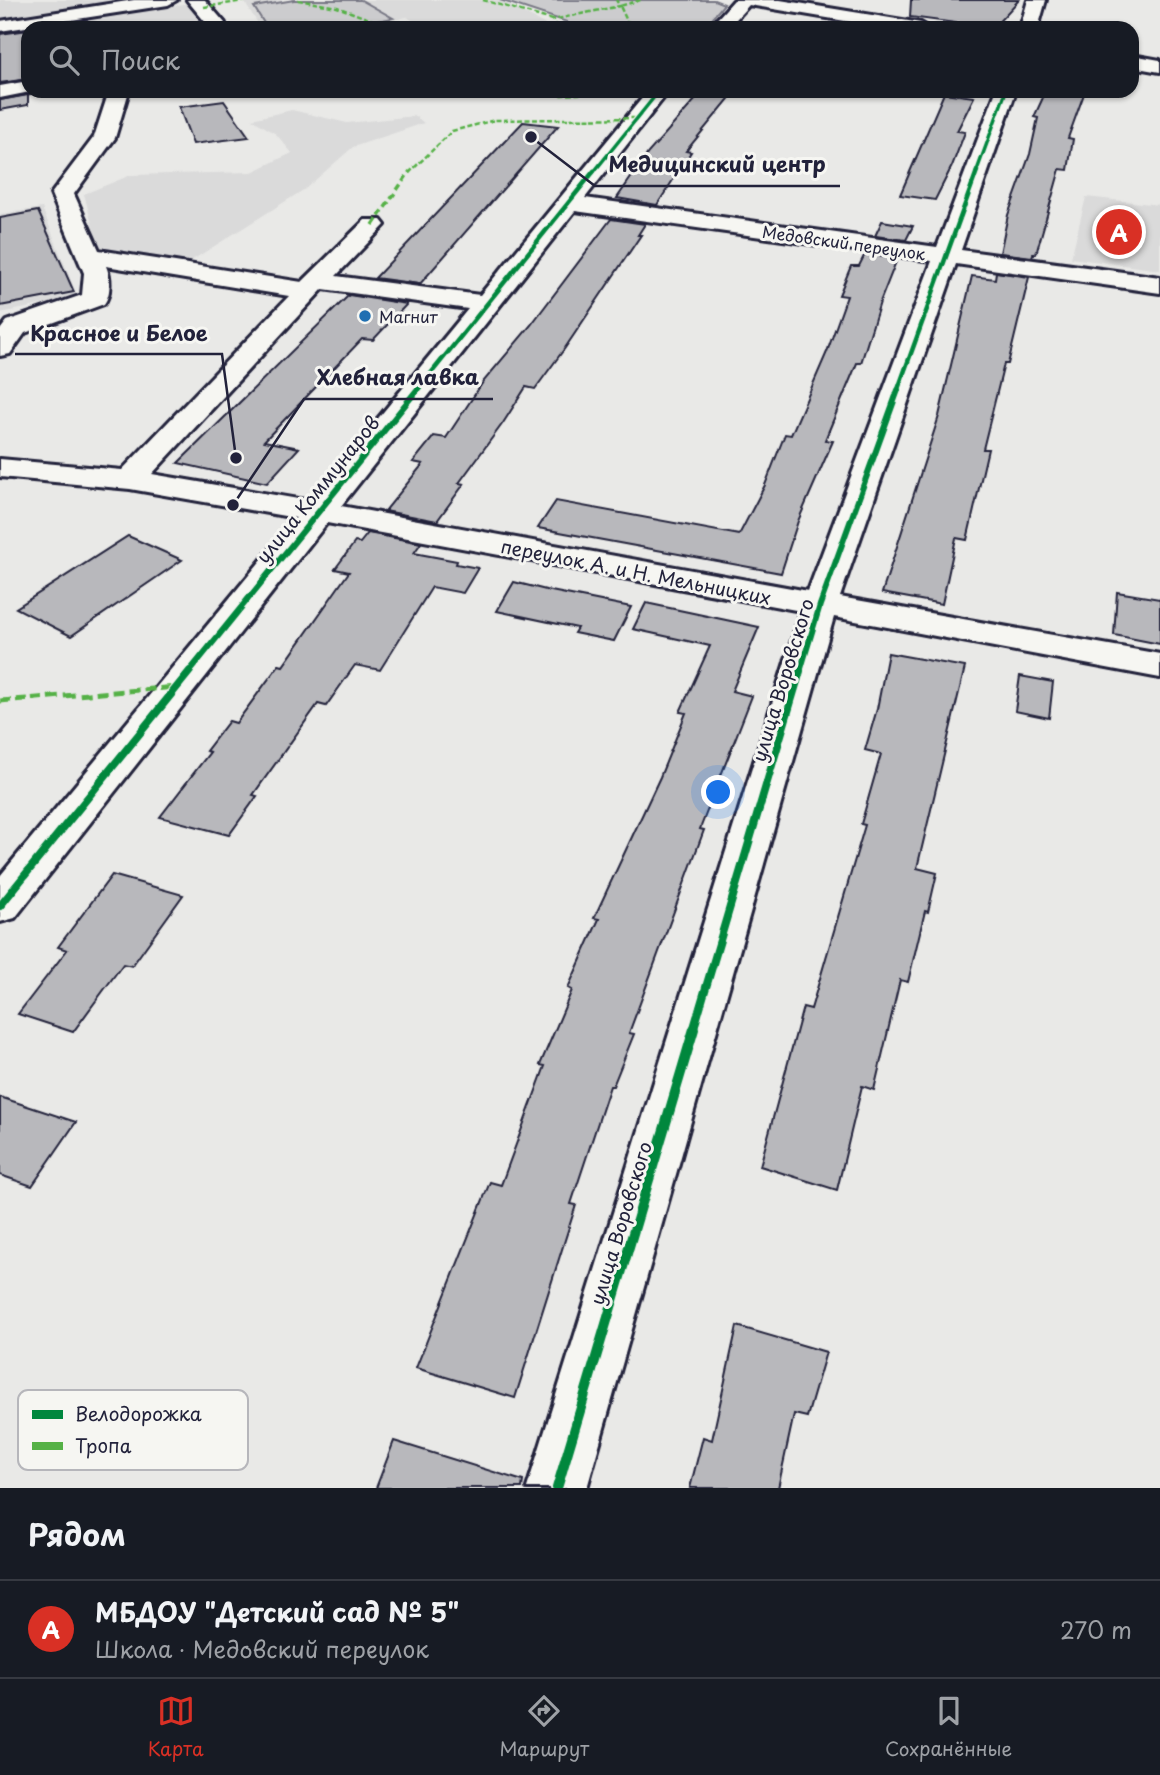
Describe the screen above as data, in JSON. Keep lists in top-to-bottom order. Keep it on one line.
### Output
{"streets":{"street":["Медовский переулок","улица Коммунаров","переулок А. и Н. Мельницких","улица Воровского"]},"crossings":[["Медовский переулок","улица Коммунаров"],["Медовский переулок","улица Воровского"],["улица Коммунаров","переулок А. и Н. Мельницких"],["переулок А. и Н. Мельницких","улица Воровского"]],"places":["Медицинский центр","Магнит","Красное и Белое","Хлебная лавка"],"legend":["Велодорожка","Тропа"],"page":{"search":"Поиск","pins":"A","heading":"Рядом","list":[{"mark":"A","name":"МБДОУ \"Детский сад № 5\"","note":"Школа · Медовский переулок","value":"270 m"}],"nav":["Карта","Маршрут","Сохранённые"]}}
